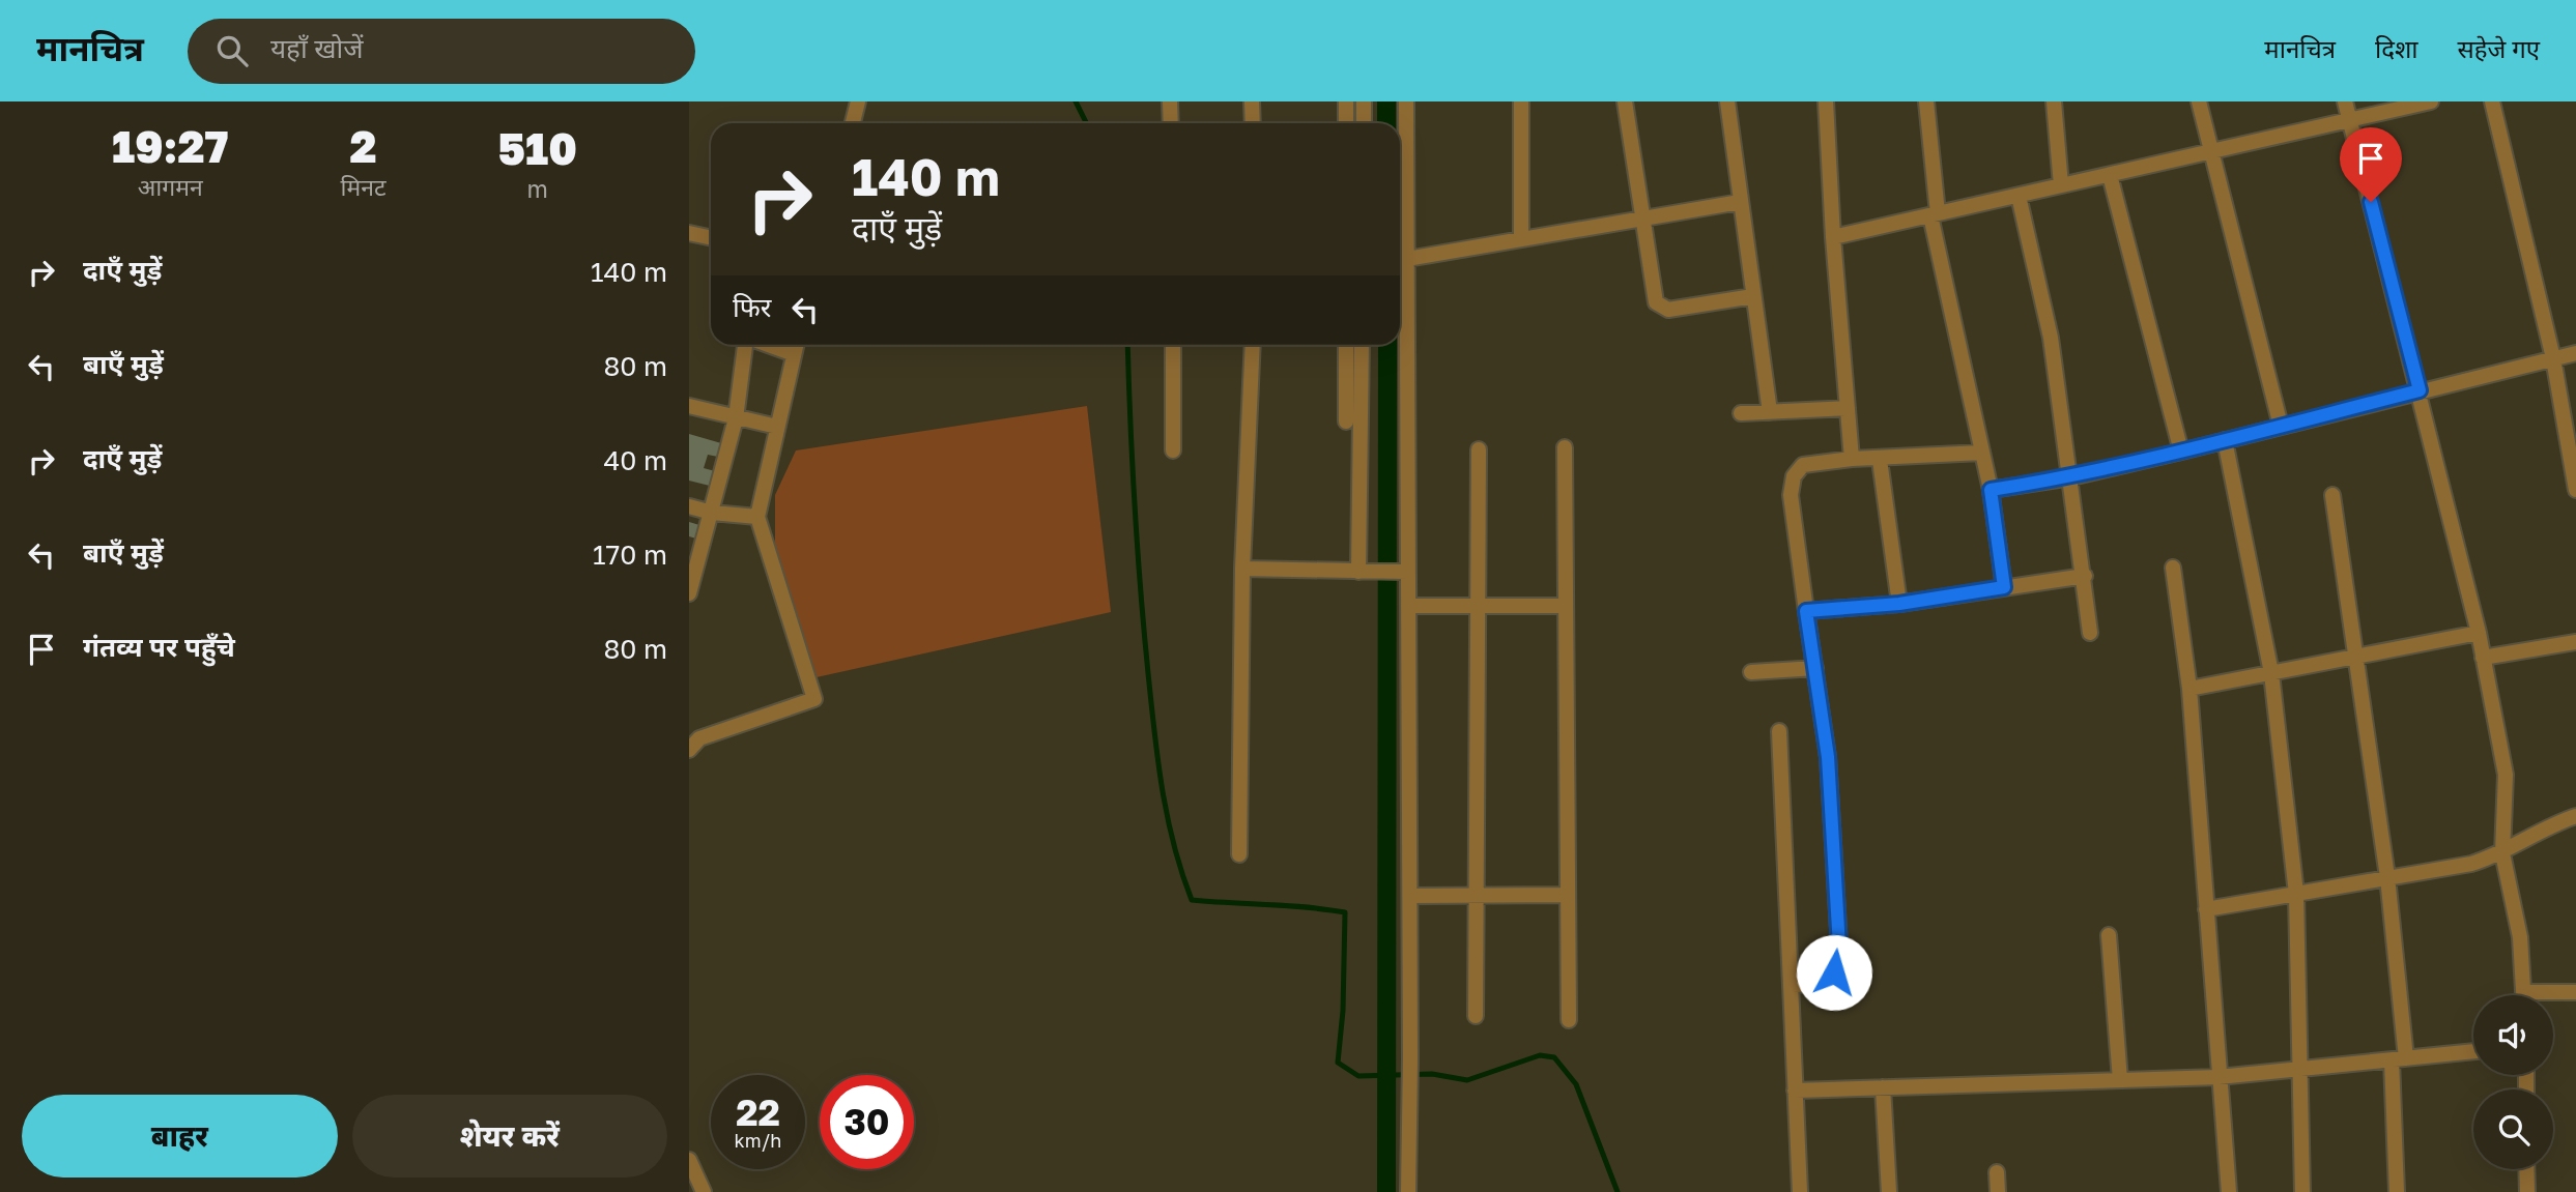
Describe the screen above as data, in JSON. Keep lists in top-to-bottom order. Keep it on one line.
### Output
{"page":{"header":"मानचित्र","search":"यहाँ खोजें","nav":["मानचित्र","दिशा","सहेजे गए"],"eta":["19:27","आगमन","2","मिनट","510","m"],"turn":["140 m","दाएँ मुड़ें"],"list":[{"name":"दाएँ मुड़ें","value":"140 m"},{"name":"बाएँ मुड़ें","value":"80 m"},{"name":"दाएँ मुड़ें","value":"40 m"},{"name":"बाएँ मुड़ें","value":"170 m"},{"name":"गंतव्य पर पहुँचे","value":"80 m"}],"then":"फिर","speed":"22 km/h","limit":"30","buttons":["बाहर","शेयर करें"]}}
